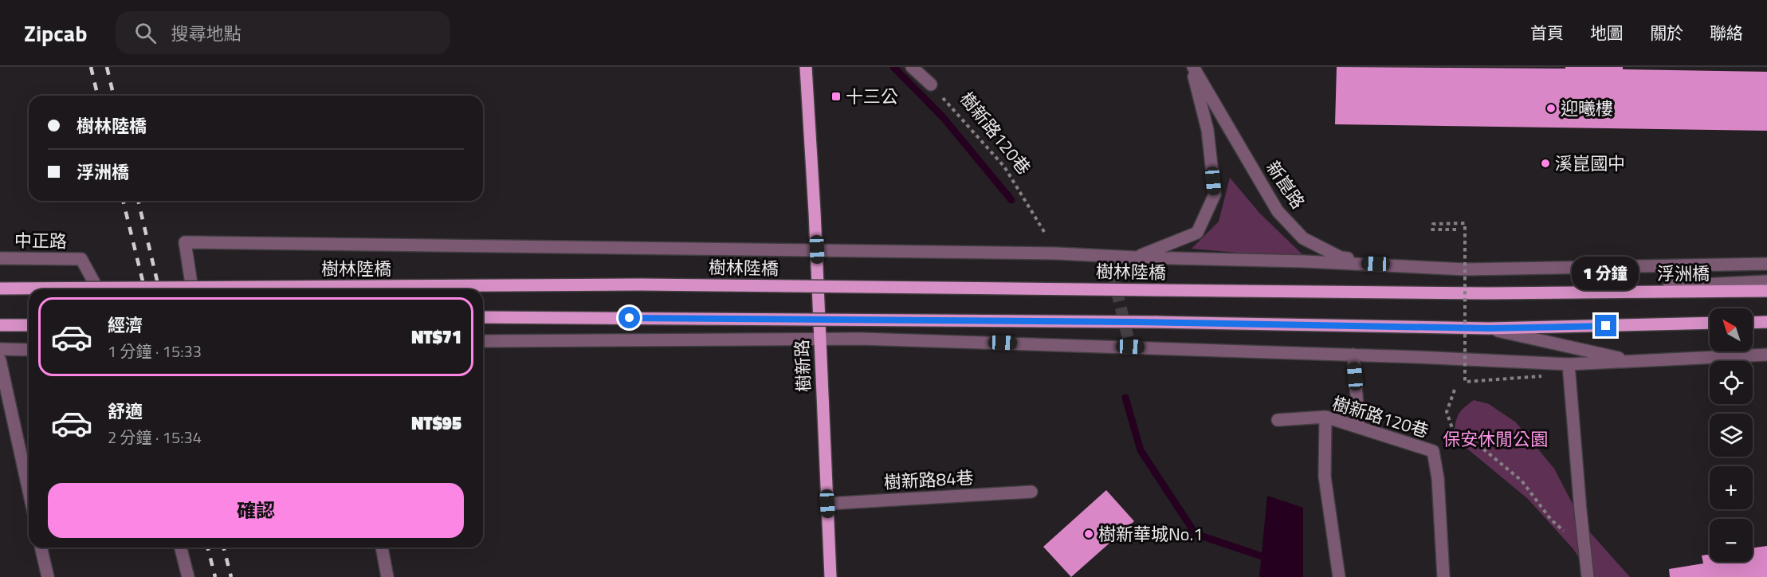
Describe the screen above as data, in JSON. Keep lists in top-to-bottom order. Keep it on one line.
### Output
{"streets":{"main road":["樹林陸橋","浮洲橋","樹新路"],"street":["樹新路120巷","新崑路","中正路","樹新路84巷"]},"crossings":[["樹林陸橋","浮洲橋"],["樹新路","樹新路84巷"]],"parks":["保安休閒公園"],"places":{"transit":["十三公"],"other":["迎曦樓","溪崑國中","樹新華城No.1"]},"north":"top left","page":{"header":"Zipcab","search":"搜尋地點","nav":["首頁","地圖","關於","聯絡"],"banner":["樹林陸橋","浮洲橋"],"bubble":"1 分鐘","list":[{"name":"經濟","note":"1 分鐘 · 15:33","value":"NT$71"},{"name":"舒適","note":"2 分鐘 · 15:34","value":"NT$95"}],"map_buttons":["+","−"],"buttons":"確認"}}
